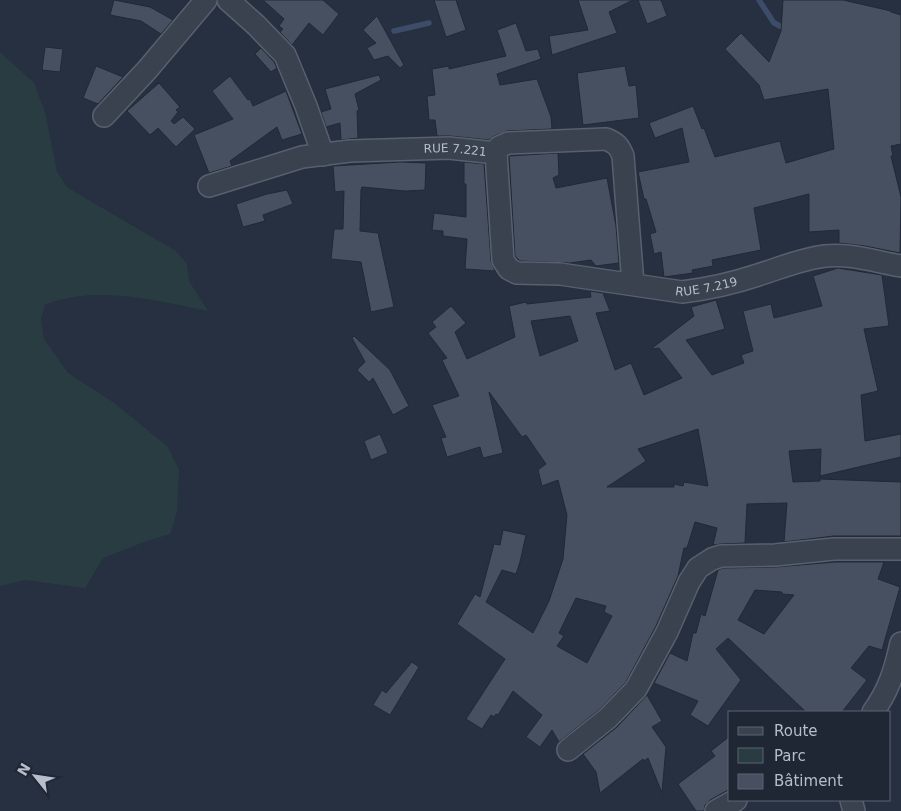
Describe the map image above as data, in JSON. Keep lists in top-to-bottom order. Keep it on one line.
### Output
{"streets":{"street":["RUE 7.221","RUE 7.219"]},"crossings":[["RUE 7.221","RUE 7.219"]],"legend":["Route","Parc","Bâtiment"],"north":"top left"}
